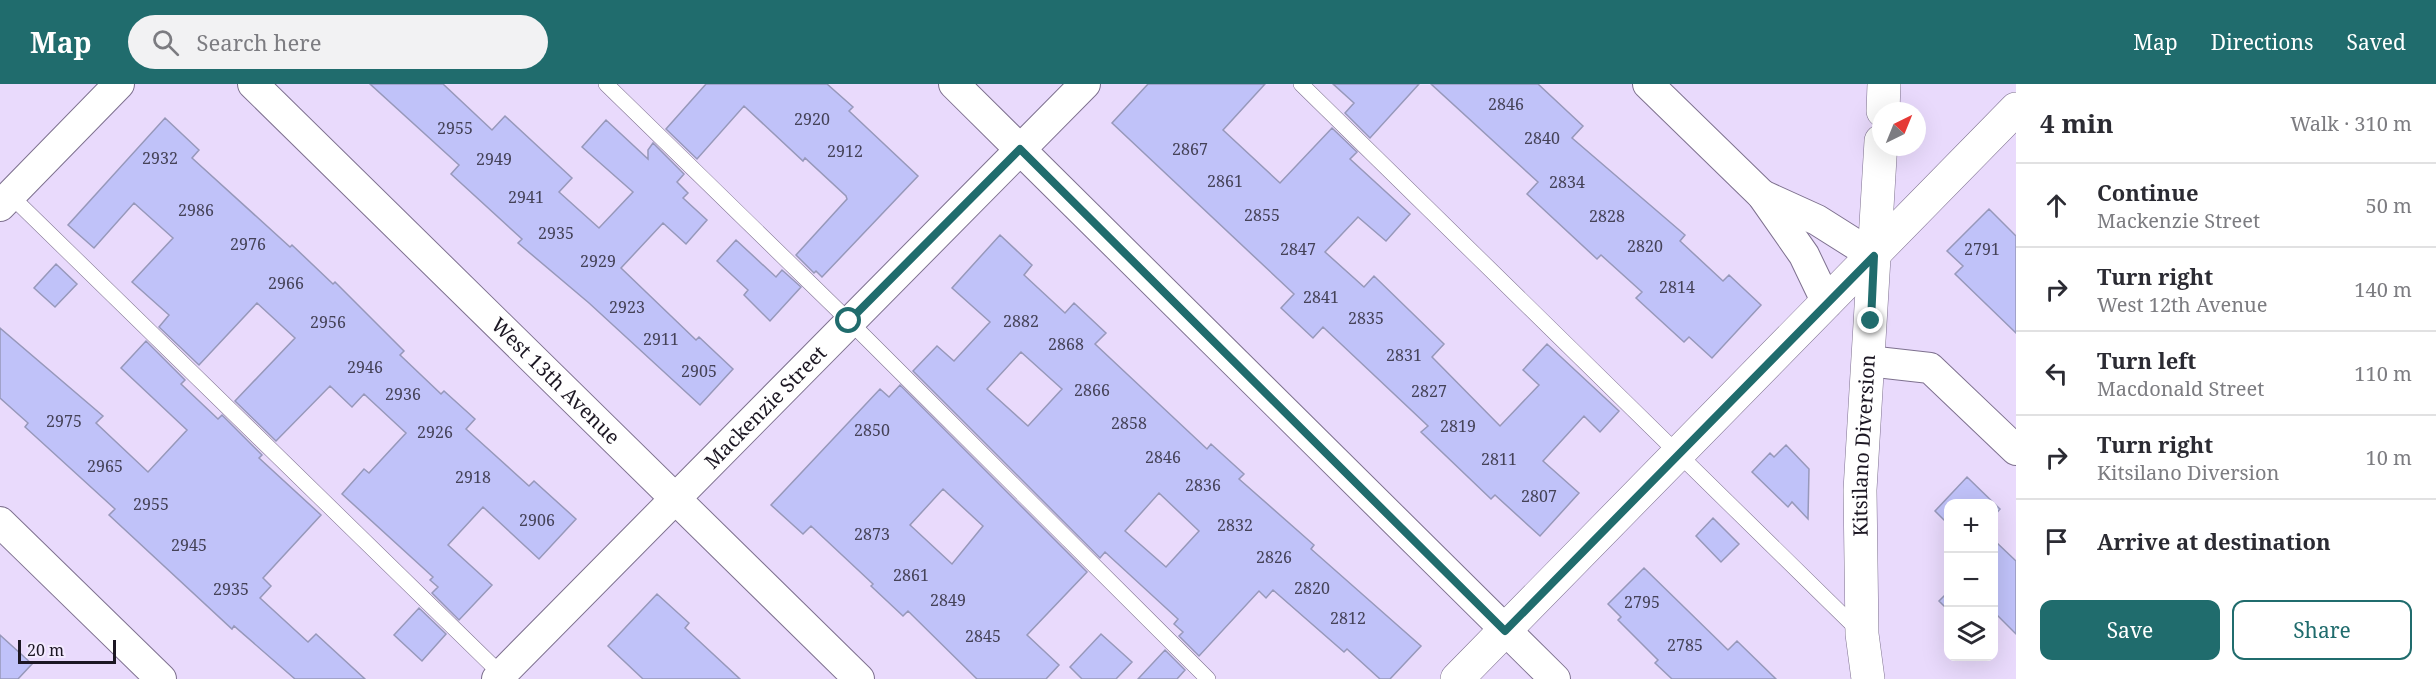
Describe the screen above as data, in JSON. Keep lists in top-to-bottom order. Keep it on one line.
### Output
{"streets":{"street":["West 13th Avenue","Mackenzie Street","Kitsilano Diversion"]},"crossings":[["West 13th Avenue","Mackenzie Street"]],"house_numbers":["2846","2920","2955","2840","2867","2912","2932","2949","2861","2834","2941","2986","2855","2828","2935","2976","2820","2847","2791","2929","2966","2814","2841","2923","2835","2882","2956","2911","2868","2831","2946","2905","2866","2827","2936","2975","2858","2819","2850","2926","2846","2811","2965","2918","2836","2807","2955","2906","2832","2873","2945","2826","2861","2820","2935","2849","2795","2812","2845","2785"],"scale_bar":"20 m","north":"top right","page":{"header":"Map","search":"Search here","nav":["Map","Directions","Saved"],"heading":["4 min","Walk · 310 m"],"list":[["Continue","Mackenzie Street","50 m"],["Turn right","West 12th Avenue","140 m"],["Turn left","Macdonald Street","110 m"],["Turn right","Kitsilano Diversion","10 m"],"Arrive at destination"],"map_buttons":["+","−"],"buttons":["Save","Share"],"scale":"20 m"}}
